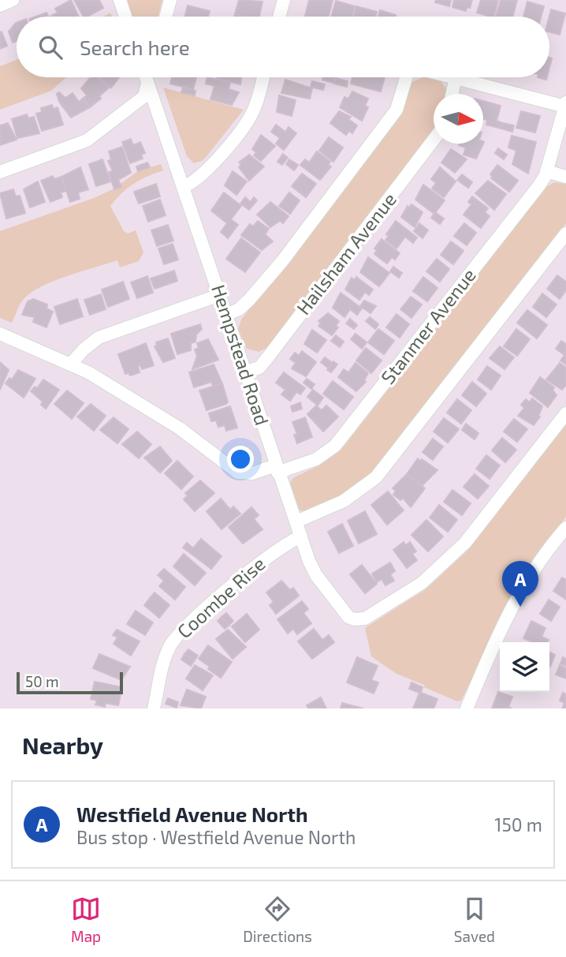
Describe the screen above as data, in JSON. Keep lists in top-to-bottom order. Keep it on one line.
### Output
{"streets":{"street":["Hailsham Avenue","Stanmer Avenue","Hempstead Road","Coombe Rise"]},"crossings":[["Hailsham Avenue","Hempstead Road"],["Stanmer Avenue","Hempstead Road"],["Hempstead Road","Coombe Rise"]],"scale_bar":"50 m","north":"right","page":{"search":"Search here","pins":"A","scale":"50 m","heading":"Nearby","list":[{"mark":"A","name":"Westfield Avenue North","note":"Bus stop · Westfield Avenue North","value":"150 m"}],"nav":["Map","Directions","Saved"]}}
